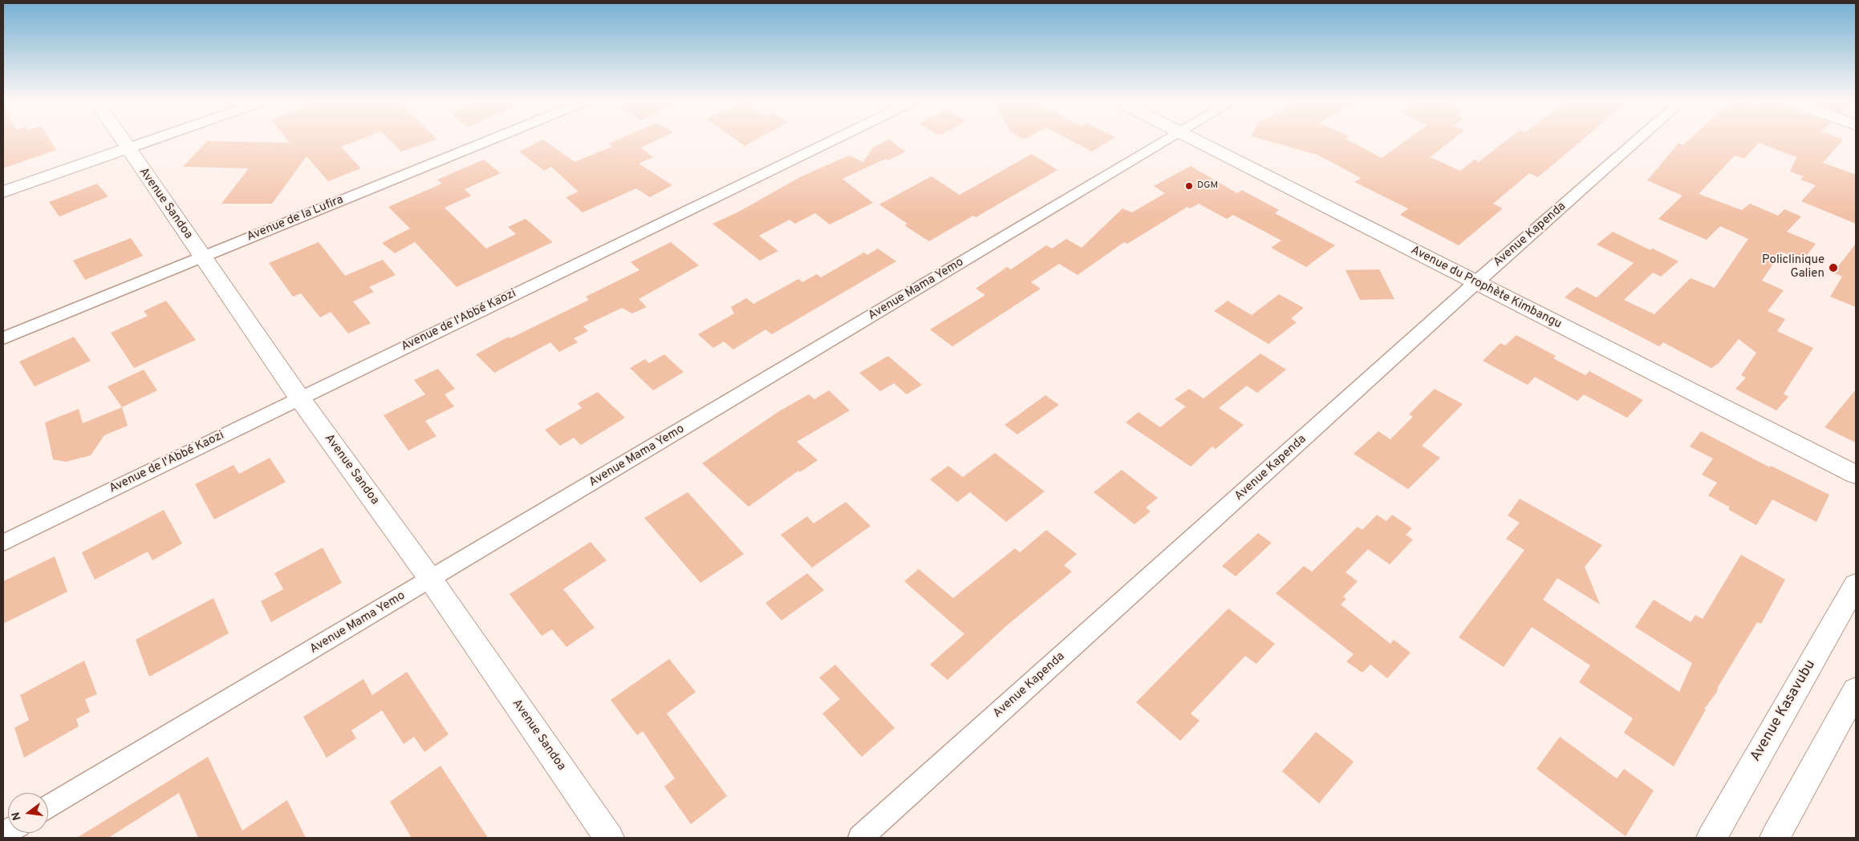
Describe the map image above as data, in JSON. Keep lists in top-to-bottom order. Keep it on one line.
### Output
{"streets":{"street":["Avenue Sandoa","Avenue de la Lufira","Avenue Kapenda","Avenue du Prophète Kimbangu","Avenue Mama Yemo","Avenue de l'Abbé Kaozi","Avenue Kasavubu"]},"crossings":[["Avenue Sandoa","Avenue de la Lufira"],["Avenue Sandoa","Avenue Mama Yemo"],["Avenue Sandoa","Avenue de l'Abbé Kaozi"],["Avenue Kapenda","Avenue du Prophète Kimbangu"]],"places":["DGM","Policlinique Galien"],"north":"left"}
